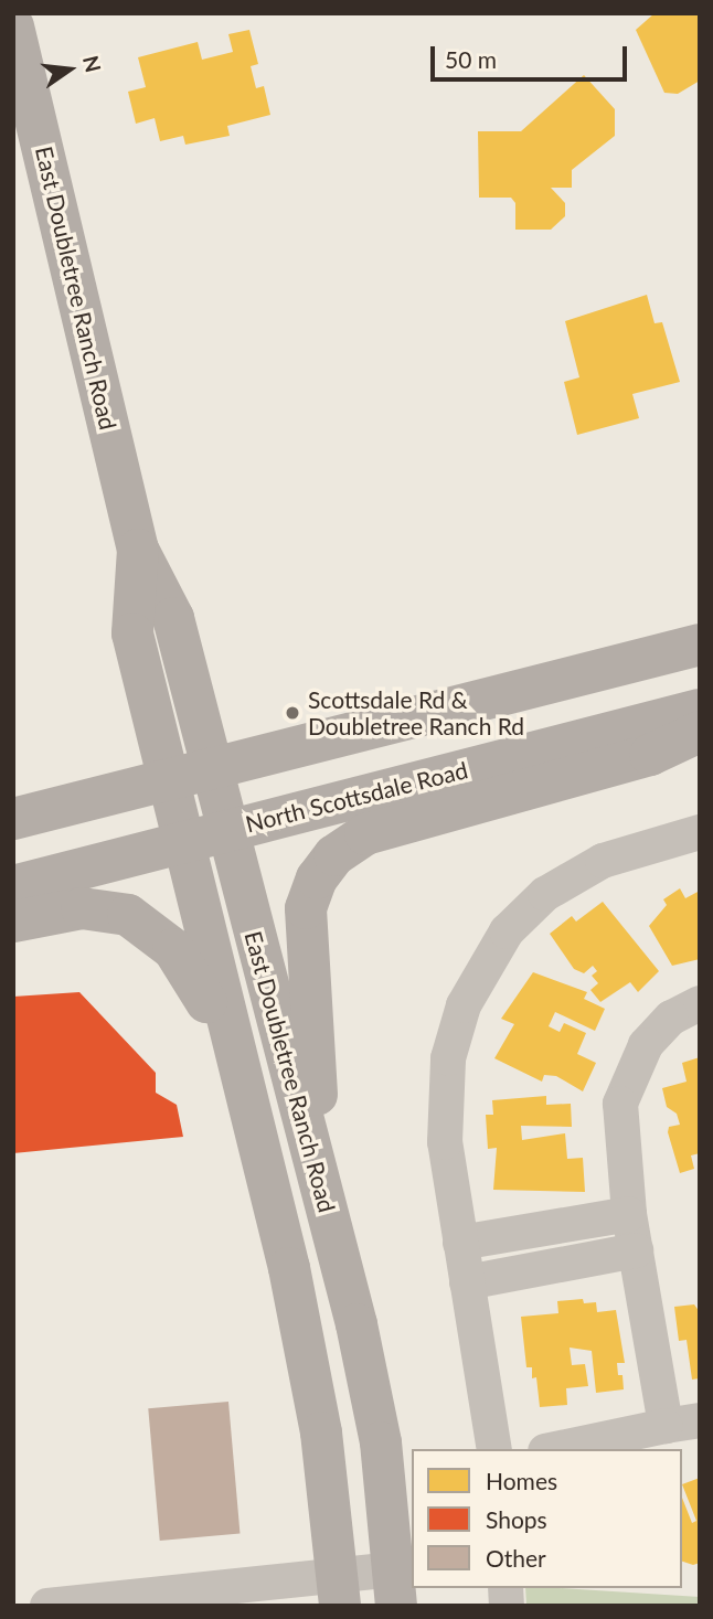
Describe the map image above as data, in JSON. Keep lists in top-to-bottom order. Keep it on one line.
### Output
{"streets":{"main road":["East Doubletree Ranch Road","North Scottsdale Road"]},"crossings":[["East Doubletree Ranch Road","North Scottsdale Road"]],"places":["Scottsdale Rd & Doubletree Ranch Rd"],"legend":["Homes","Shops","Other"],"scale_bar":"50 m","north":"right"}
